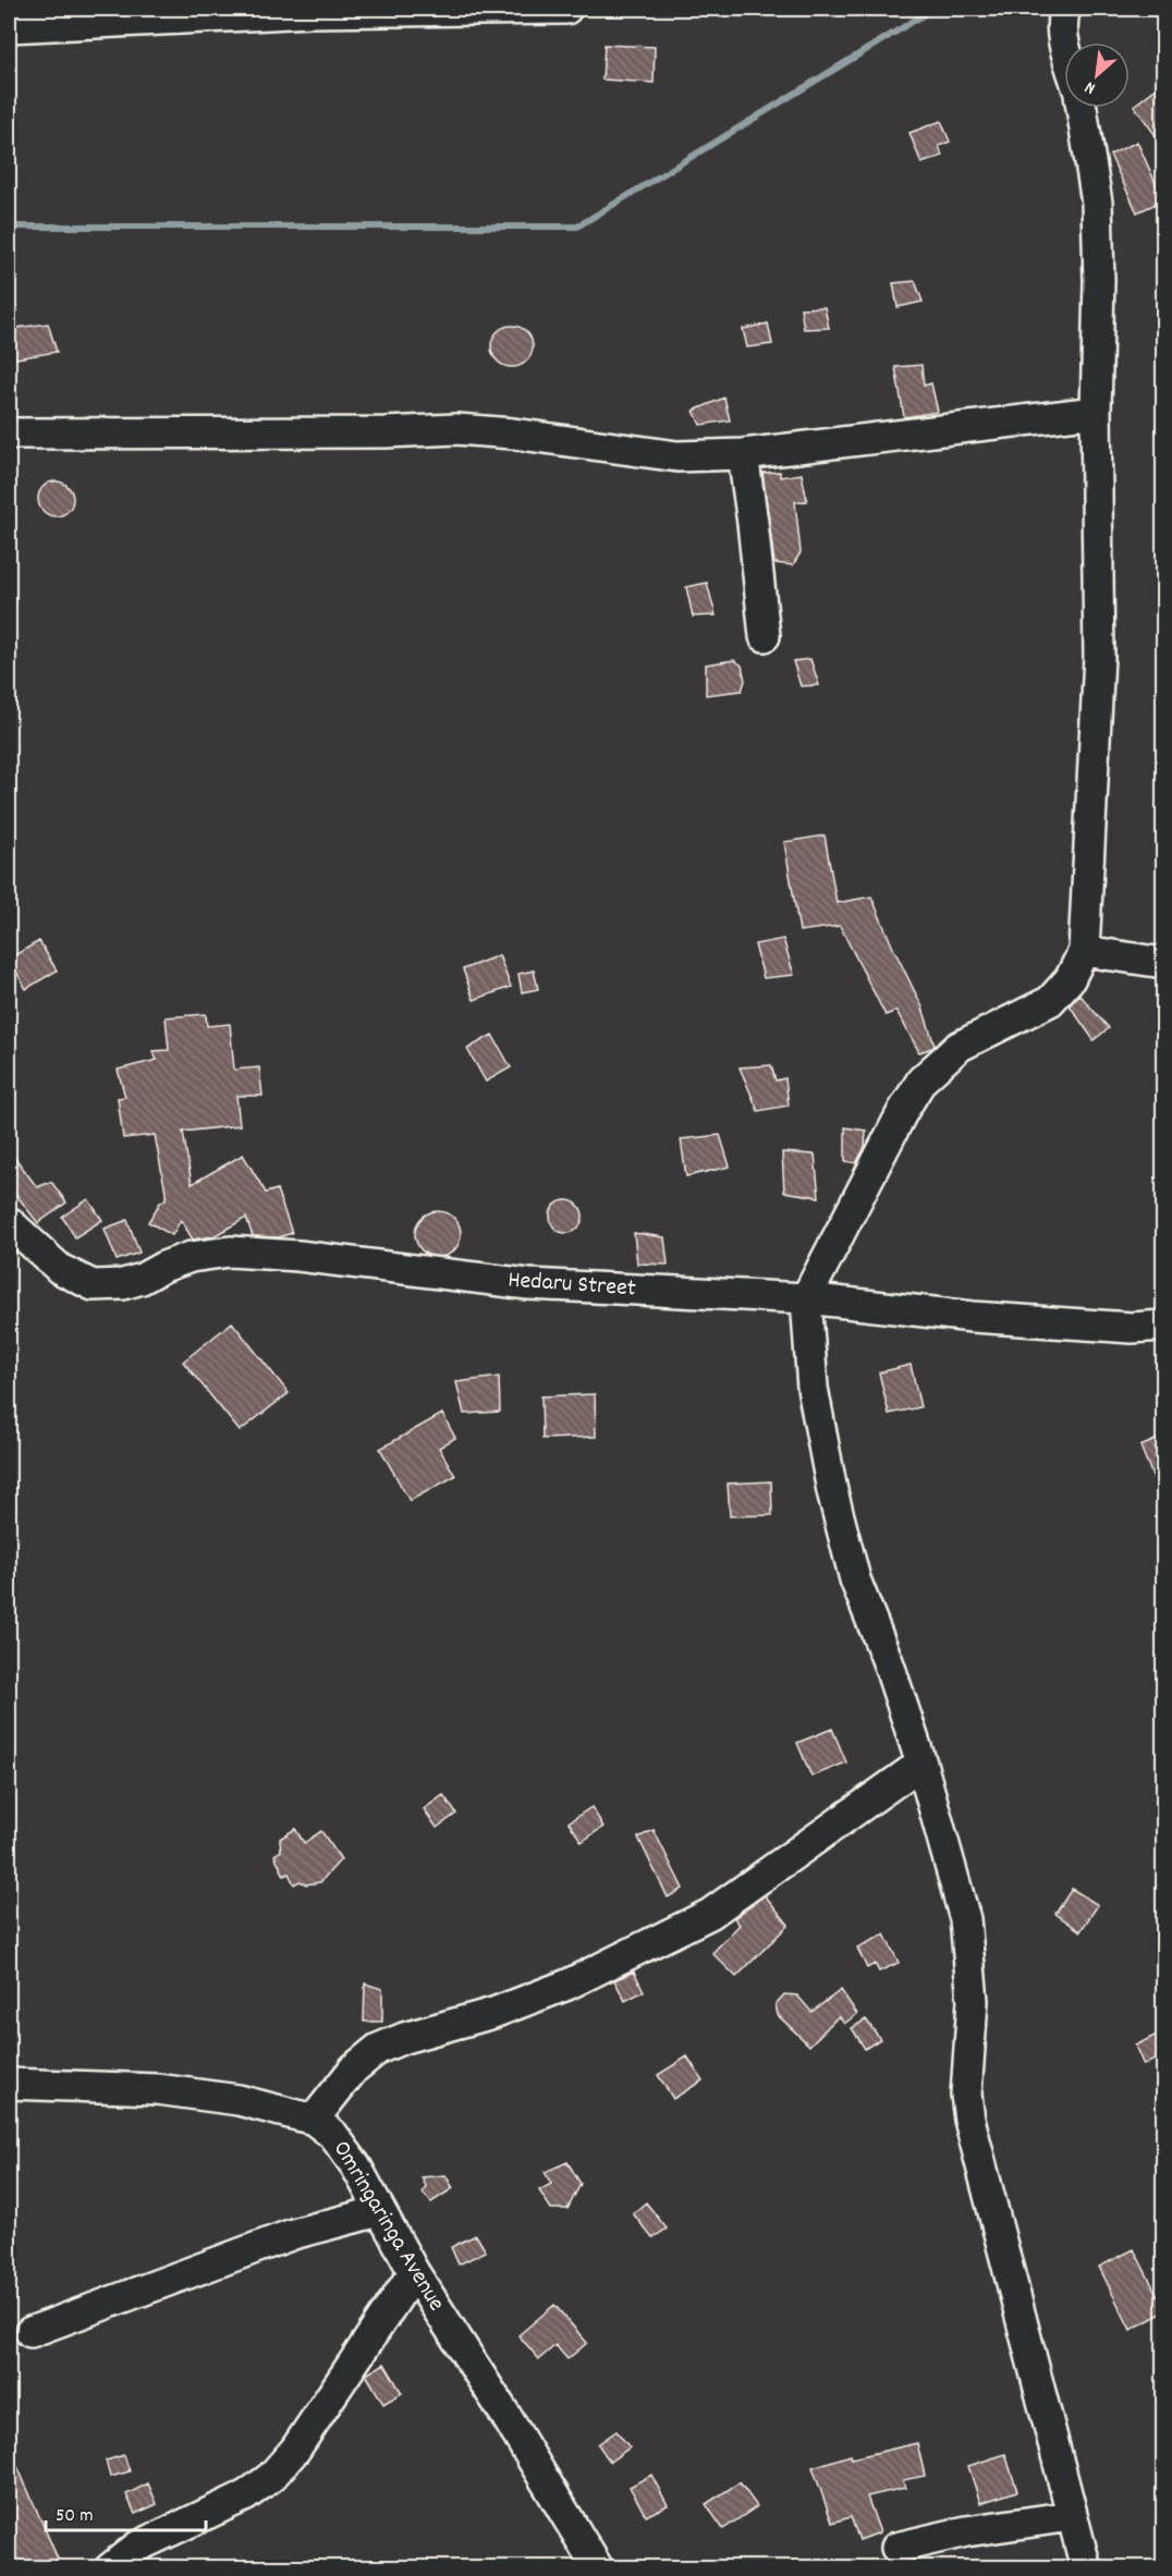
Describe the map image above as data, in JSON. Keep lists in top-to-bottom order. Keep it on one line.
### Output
{"streets":{"street":["Hedaru Street","Omringaringa Avenue"]},"scale_bar":"50 m","north":"bottom left"}
